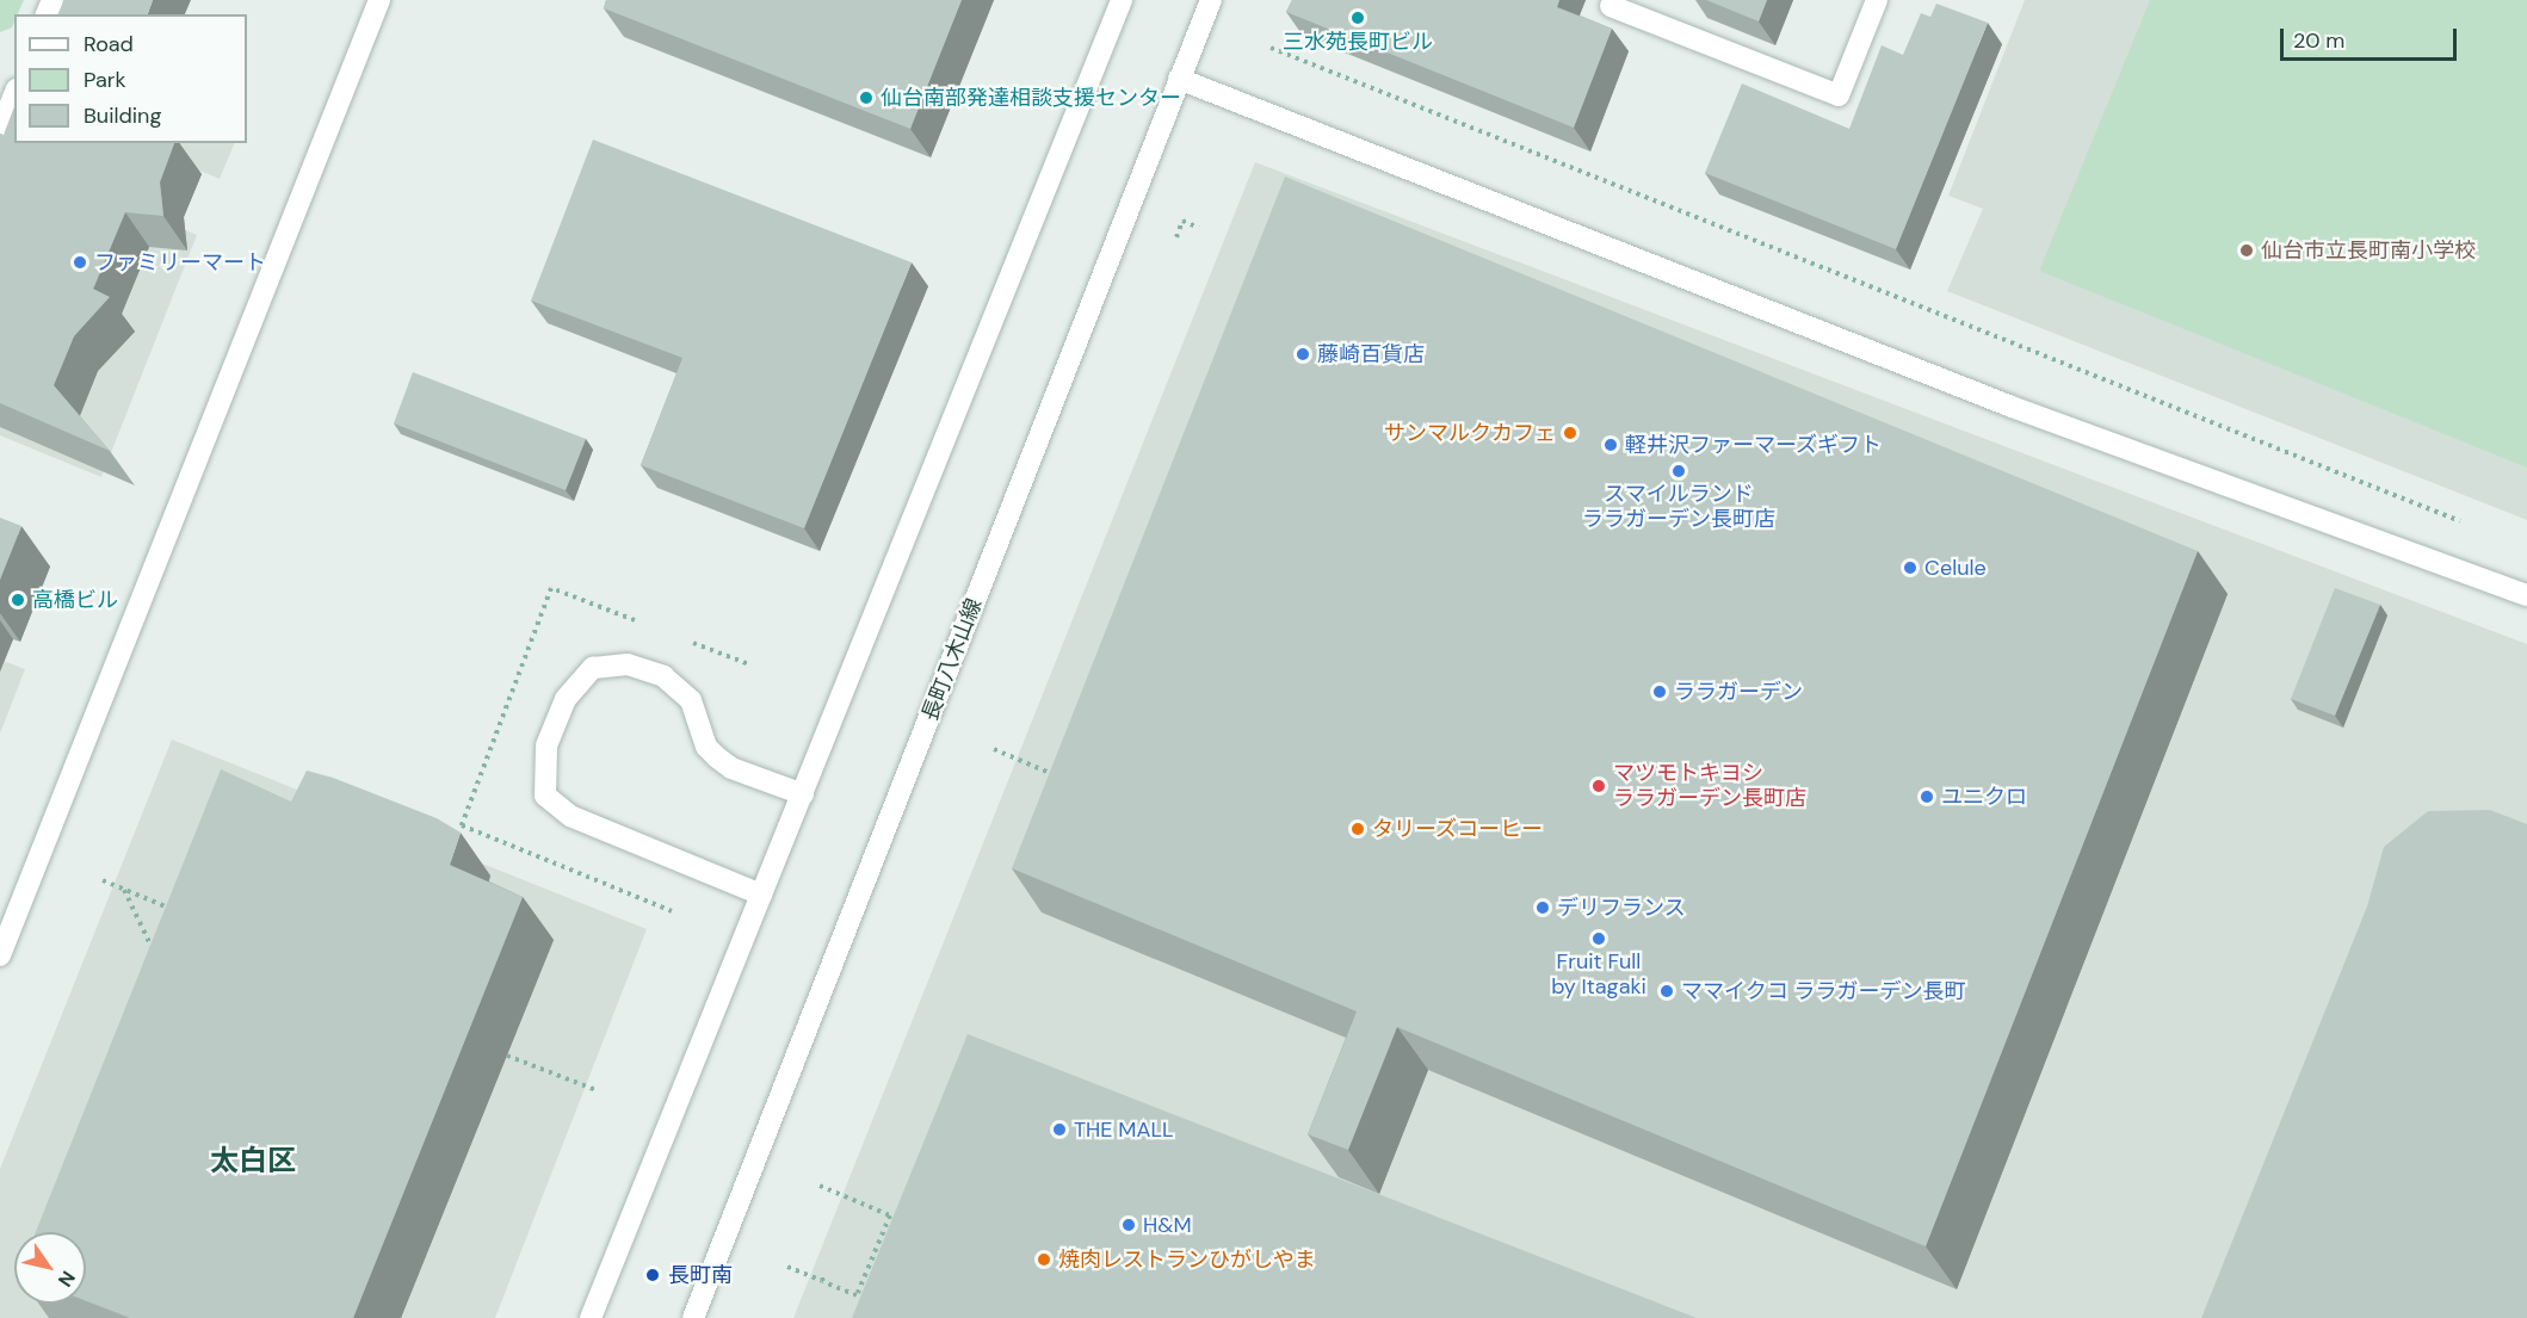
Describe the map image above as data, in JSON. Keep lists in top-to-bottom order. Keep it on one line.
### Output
{"streets":{"street":["長町八木山線"]},"districts":["太白区"],"places":["三水苑長町ビル","仙台南部発達相談支援センター","仙台市立長町南小学校","ファミリーマート","藤崎百貨店","サンマルクカフェ","軽井沢ファーマーズギフト","スマイルランド ララガーデン長町店","Celule","高橋ビル","ララガーデン","マツモトキヨシ ララガーデン長町店","ユニクロ","タリーズコーヒー","デリフランス","Fruit Full by Itagaki","ママイクコ ララガーデン長町","THE MALL","H&M","焼肉レストランひがしやま","長町南"],"legend":["Road","Park","Building"],"scale_bar":"20 m","north":"bottom right"}
